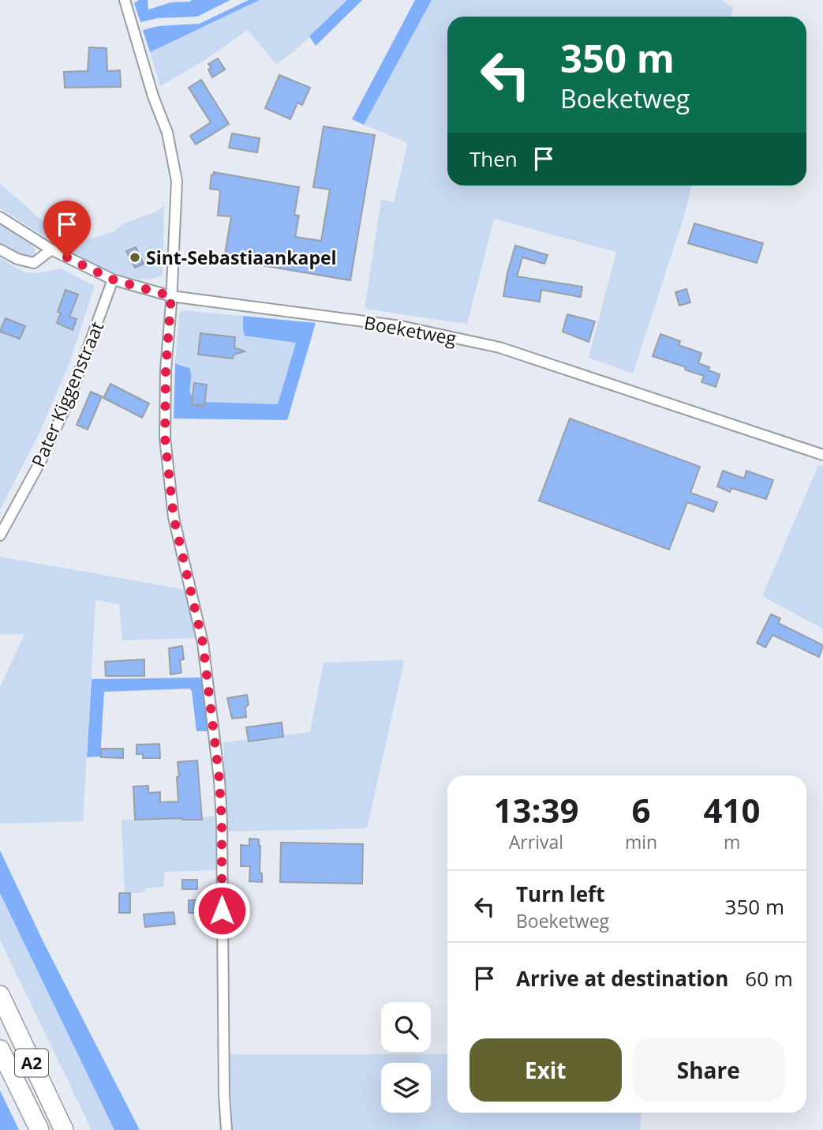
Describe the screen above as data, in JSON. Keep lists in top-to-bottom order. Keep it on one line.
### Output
{"streets":{"highway":["A2"],"street":["Boeketweg","Pater Kiggenstraat"]},"crossings":[["Boeketweg","Pater Kiggenstraat"]],"places":["Sint-Sebastiaankapel"],"page":{"turn":["350 m","Boeketweg"],"then":"Then","eta":["13:39","Arrival","6","min","410","m"],"list":[{"name":"Turn left","note":"Boeketweg","value":"350 m"},{"name":"Arrive at destination","value":"60 m"}],"buttons":["Exit","Share"]}}
